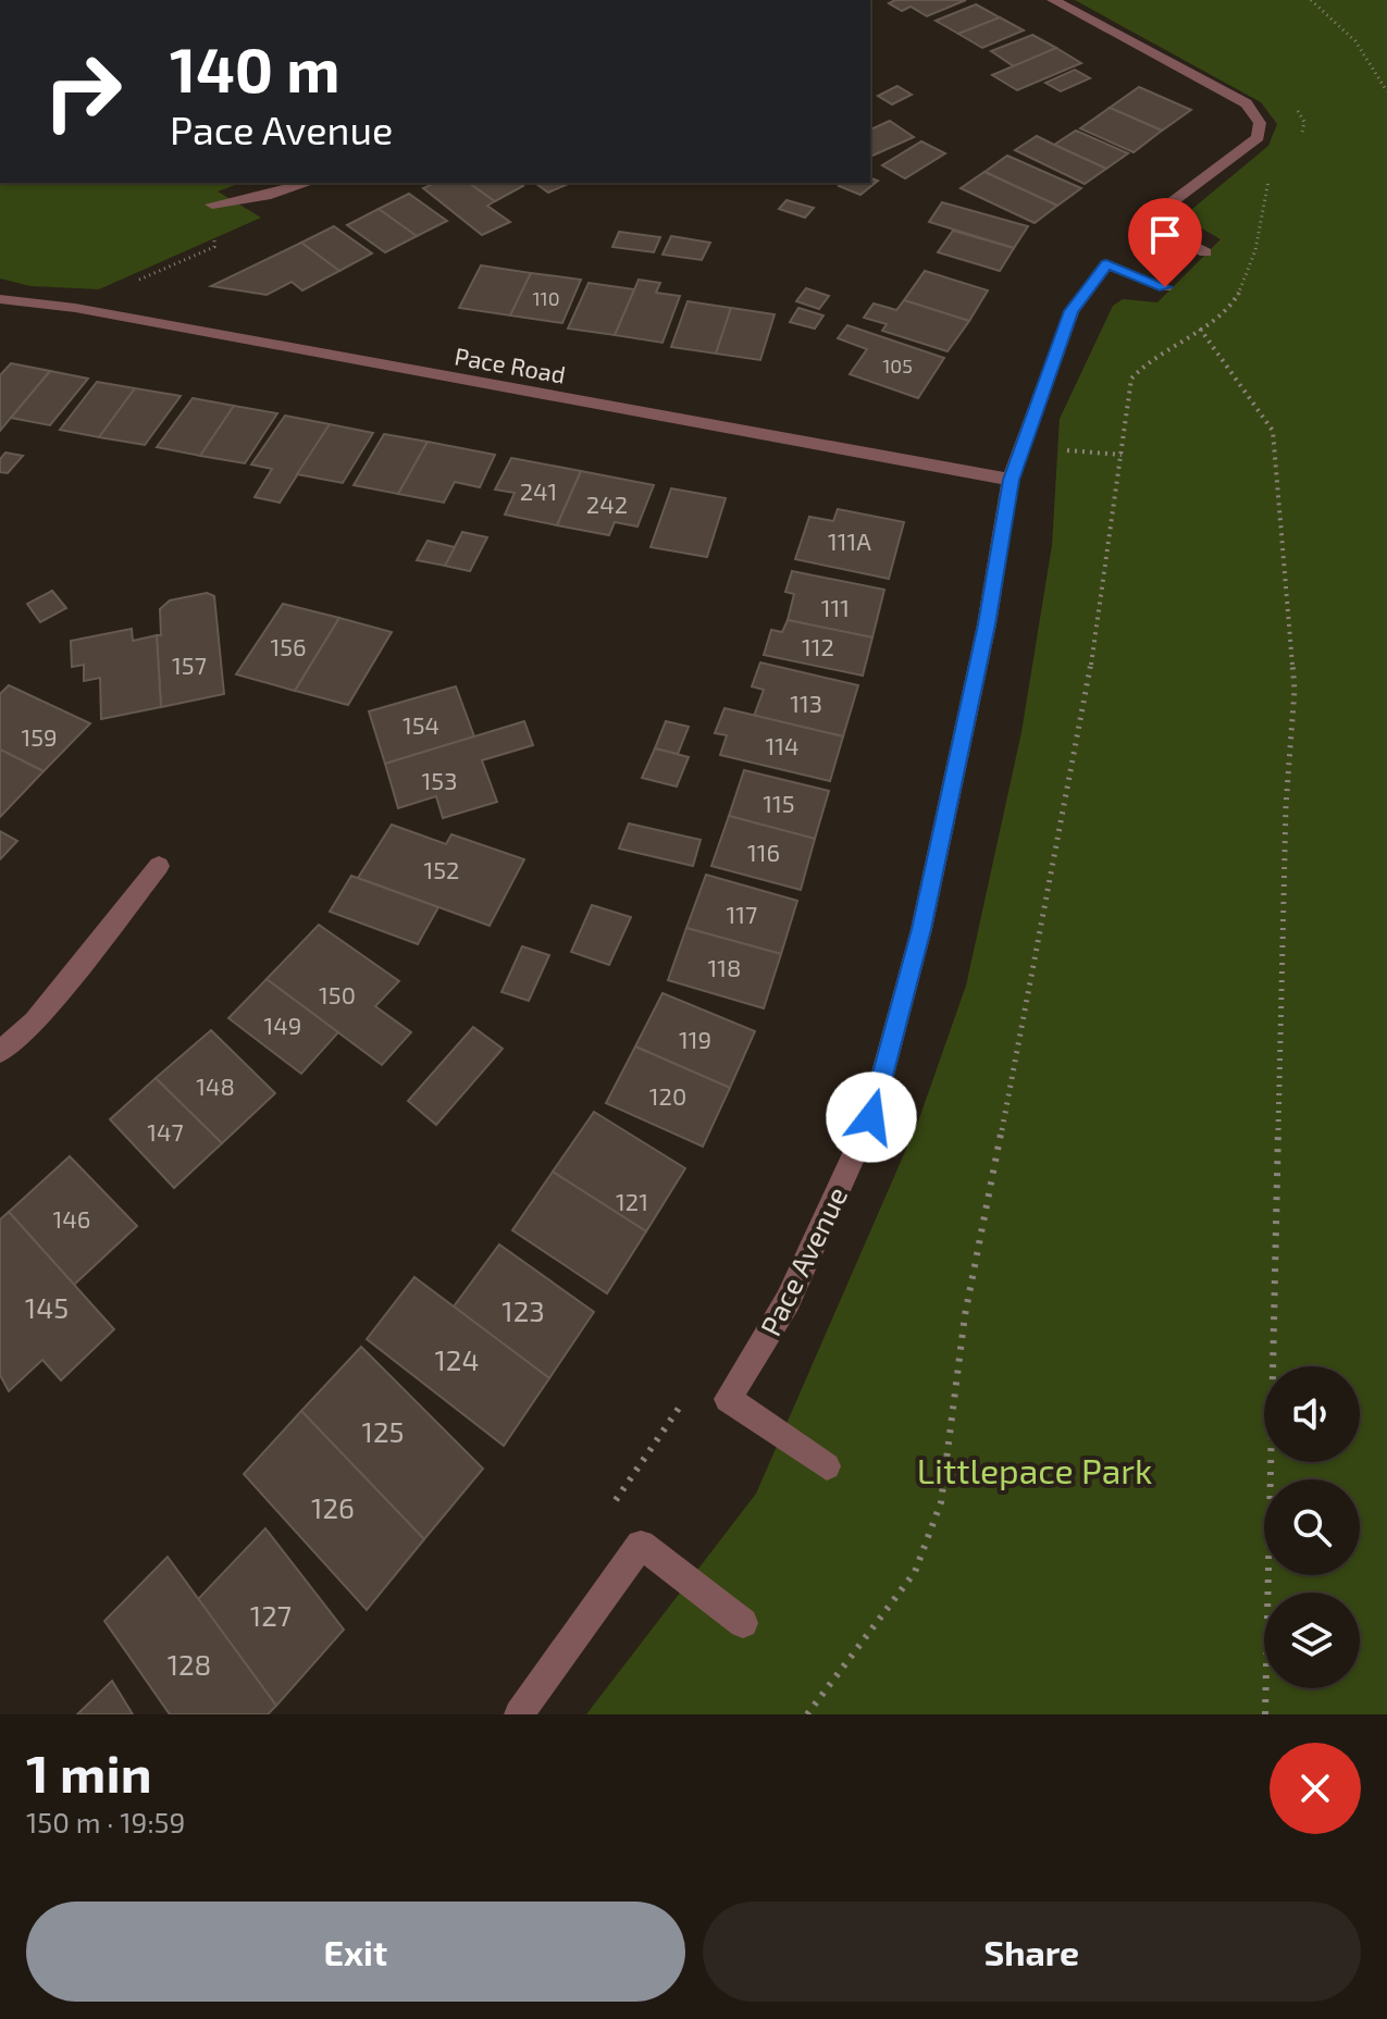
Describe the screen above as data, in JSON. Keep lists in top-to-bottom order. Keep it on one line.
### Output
{"streets":{"street":["Pace Road","Pace Avenue"]},"crossings":[["Pace Road","Pace Avenue"]],"parks":["Littlepace Park"],"house_numbers":["110","105","241","242","111A","111","156","112","157","113","154","159","114","153","115","116","152","117","118","150","149","119","148","120","147","121","146","145","123","124","125","126","127","128"],"page":{"turn":["140 m","Pace Avenue"],"heading":["1 min","150 m · 19:59"],"buttons":["Exit","Share"]}}
